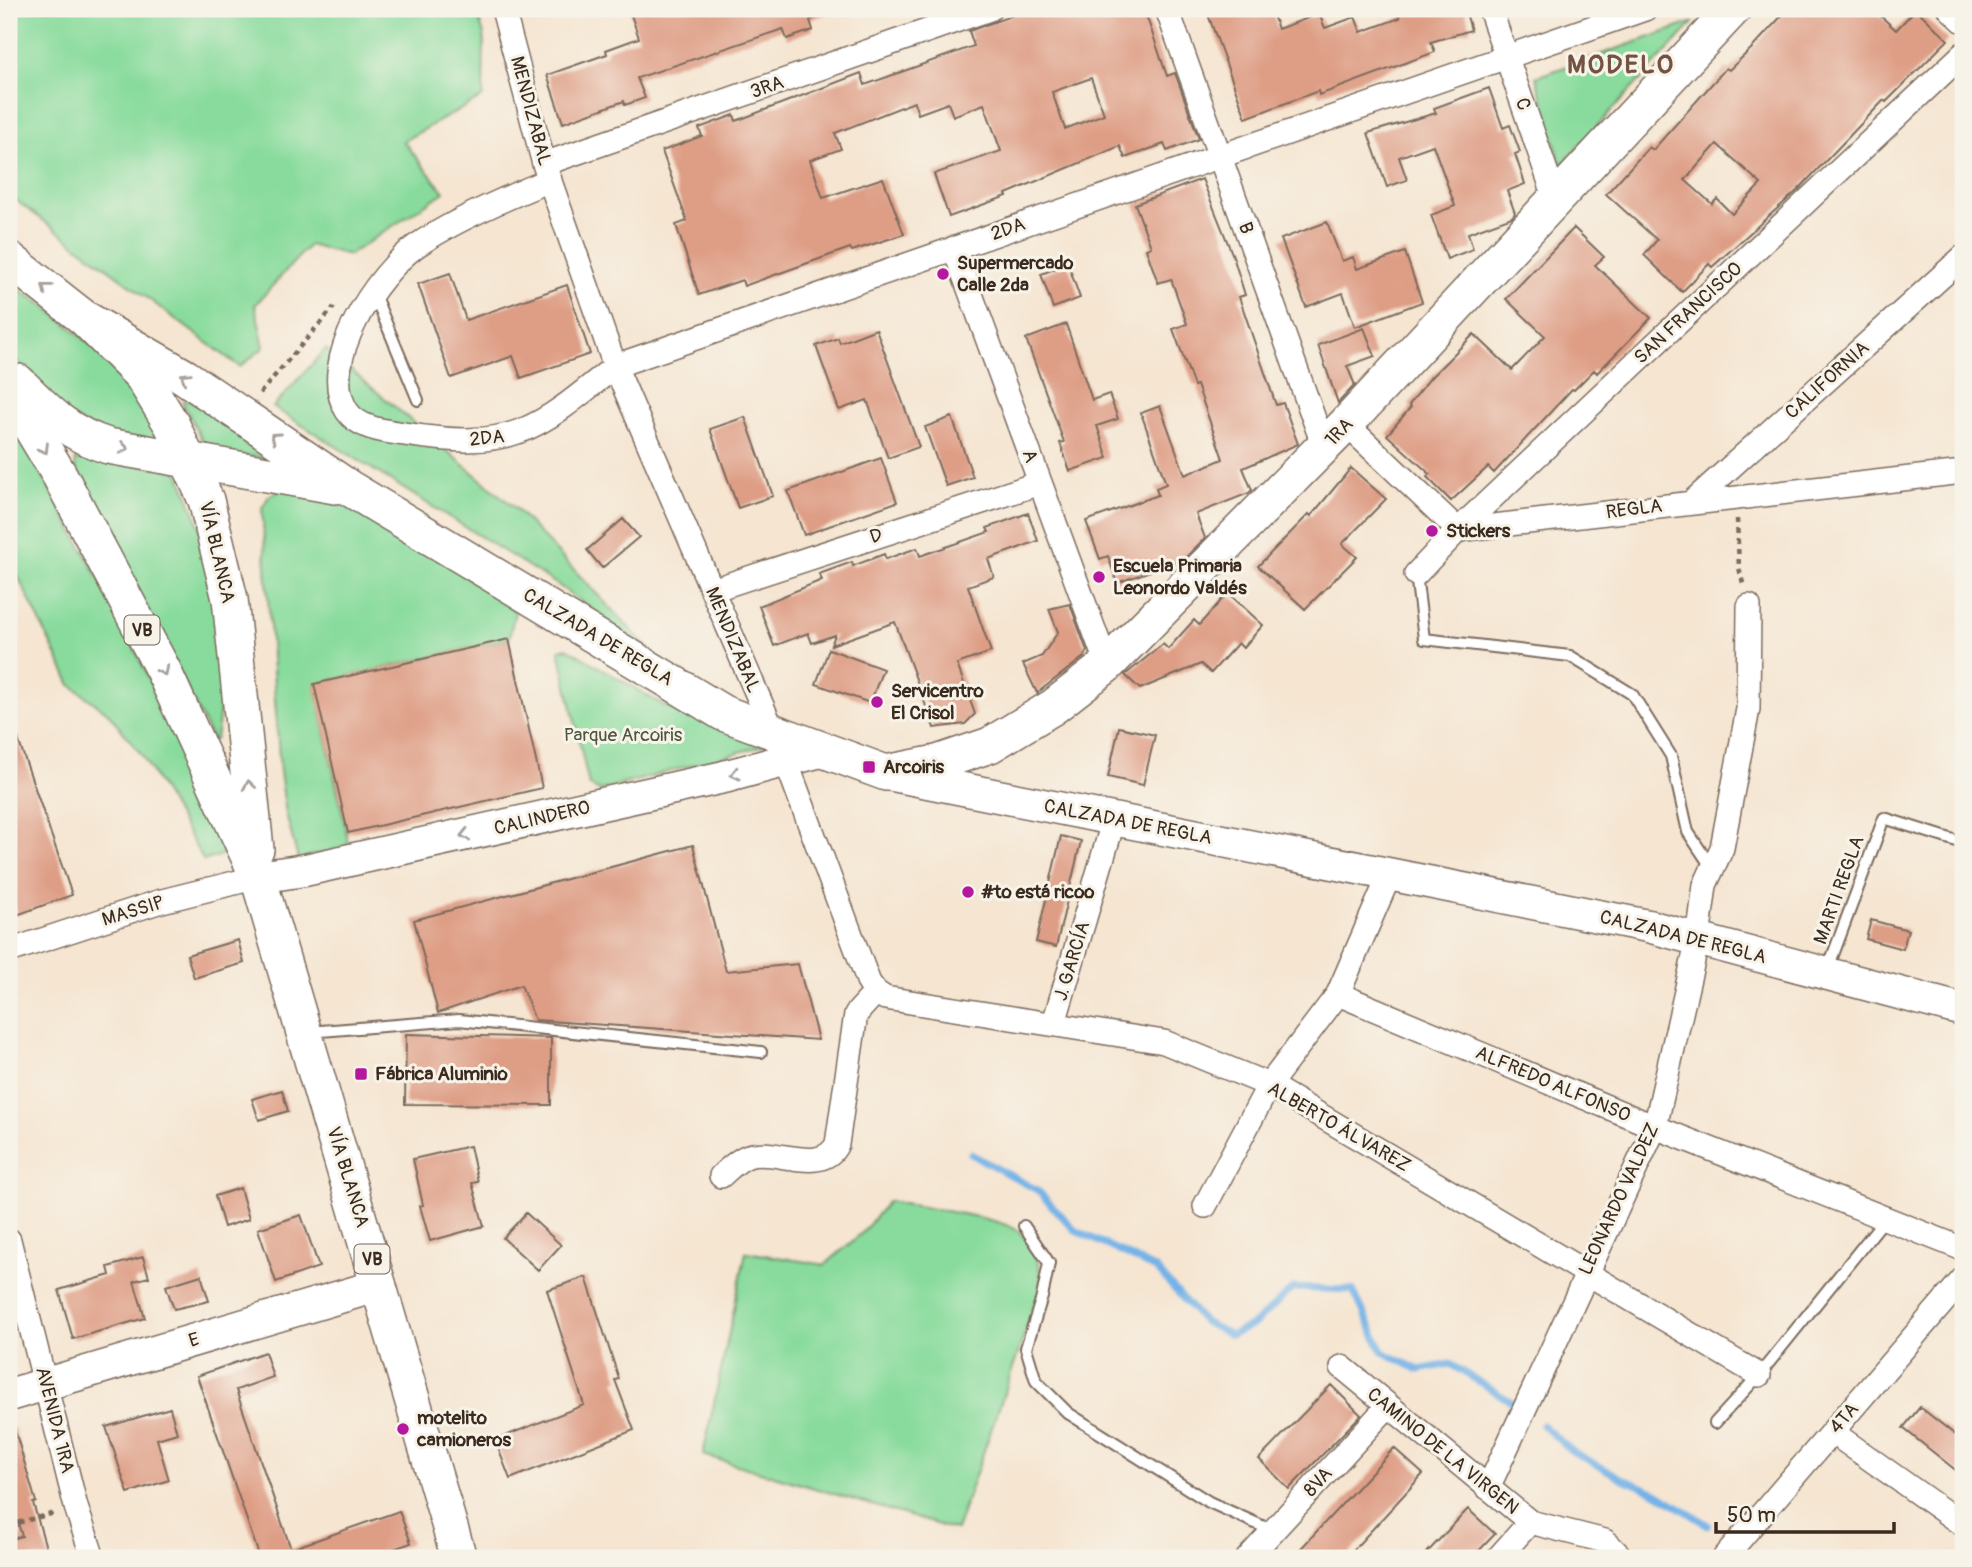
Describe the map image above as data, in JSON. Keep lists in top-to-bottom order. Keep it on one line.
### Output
{"streets":{"main road":["1RA","VÍA BLANCA","VB","CALZADA DE REGLA","CALINDERO","E"],"street":["3RA","C","MENDIZABAL","B","2DA","SAN FRANCISCO","CALIFORNIA","A","REGLA","D","MASSIP","J. GARCÍA","ALFREDO ALFONSO","ALBERTO ÁLVAREZ","LEONARDO VALDEZ","4TA","AVENIDA 1RA","CAMINO DE LA VIRGEN","8VA"],"lane":["MARTI REGLA"]},"crossings":[["3RA","MENDIZABAL"],["3RA","2DA"],["C","2DA"],["C","1RA"],["MENDIZABAL","2DA"],["MENDIZABAL","D"],["MENDIZABAL","CALZADA DE REGLA"],["MENDIZABAL","CALINDERO"],["MENDIZABAL","ALBERTO ÁLVAREZ"],["B","2DA"],["B","1RA"],["2DA","A"],["SAN FRANCISCO","REGLA"],["CALIFORNIA","REGLA"],["1RA","A"],["1RA","CALZADA DE REGLA"],["A","D"],["VÍA BLANCA","CALZADA DE REGLA"],["VÍA BLANCA","CALINDERO"],["VÍA BLANCA","MASSIP"],["VÍA BLANCA","E"],["CALZADA DE REGLA","CALINDERO"],["CALZADA DE REGLA","MARTI REGLA"],["CALZADA DE REGLA","J. GARCÍA"],["CALZADA DE REGLA","LEONARDO VALDEZ"],["CALINDERO","MASSIP"],["J. GARCÍA","ALBERTO ÁLVAREZ"],["ALFREDO ALFONSO","LEONARDO VALDEZ"],["ALBERTO ÁLVAREZ","LEONARDO VALDEZ"],["LEONARDO VALDEZ","CAMINO DE LA VIRGEN"],["E","AVENIDA 1RA"],["CAMINO DE LA VIRGEN","8VA"]],"one_way":["CALINDERO"],"districts":["MODELO"],"parks":["Parque Arcoiris"],"places":{"other":["Supermercado Calle 2da","Stickers","Escuela Primaria Leonordo Valdés","Servicentro El Crisol","#to está ricoo","motelito camioneros"],"transit":["Arcoiris","Fábrica Aluminio"]},"scale_bar":"50 m"}
